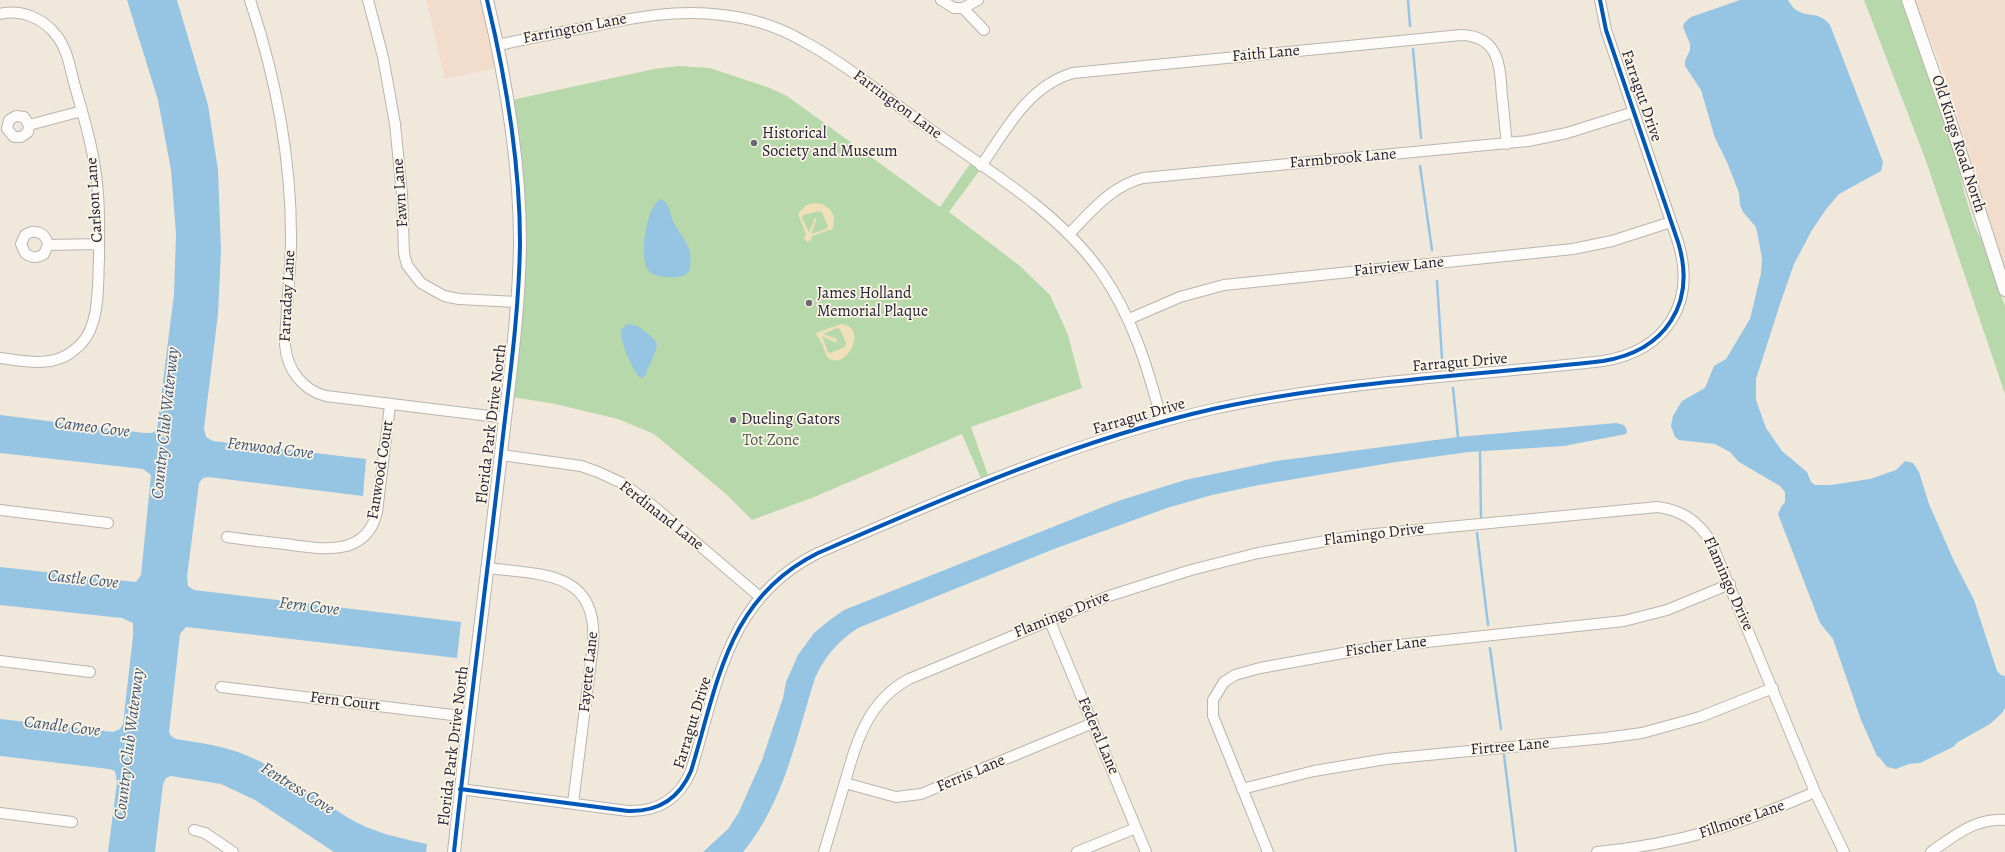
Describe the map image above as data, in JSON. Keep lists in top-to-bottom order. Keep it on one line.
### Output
{"streets":{"street":["Farrington Lane","Faith Lane","Farragut Drive","Old Kings Road North","Farmbrook Lane","Fawn Lane","Carlson Lane","Fairview Lane","Farraday Lane","Florida Park Drive North","Fanwood Court","Ferdinand Lane","Flamingo Drive","Fischer Lane","Fayette Lane","Fern Court","Federal Lane","Firtree Lane","Ferris Lane","Fillmore Lane"]},"crossings":[["Farrington Lane","Faith Lane"],["Farrington Lane","Farragut Drive"],["Farrington Lane","Farmbrook Lane"],["Farrington Lane","Fairview Lane"],["Farrington Lane","Florida Park Drive North"],["Faith Lane","Farmbrook Lane"],["Farragut Drive","Farmbrook Lane"],["Farragut Drive","Fairview Lane"],["Farragut Drive","Florida Park Drive North"],["Farragut Drive","Ferdinand Lane"],["Farragut Drive","Fayette Lane"],["Fawn Lane","Florida Park Drive North"],["Farraday Lane","Florida Park Drive North"],["Farraday Lane","Fanwood Court"],["Florida Park Drive North","Ferdinand Lane"],["Florida Park Drive North","Fayette Lane"],["Florida Park Drive North","Fern Court"],["Flamingo Drive","Fischer Lane"],["Flamingo Drive","Federal Lane"],["Flamingo Drive","Firtree Lane"],["Flamingo Drive","Ferris Lane"],["Flamingo Drive","Fillmore Lane"],["Fischer Lane","Firtree Lane"],["Federal Lane","Ferris Lane"]],"water":["Country Club Waterway","Cameo Cove","Fenwood Cove","Castle Cove","Fern Cove","Candle Cove","Fentress Cove"],"parks":["Tot Zone"],"places":["Historical Society and Museum","James Holland Memorial Plaque","Dueling Gators"]}
